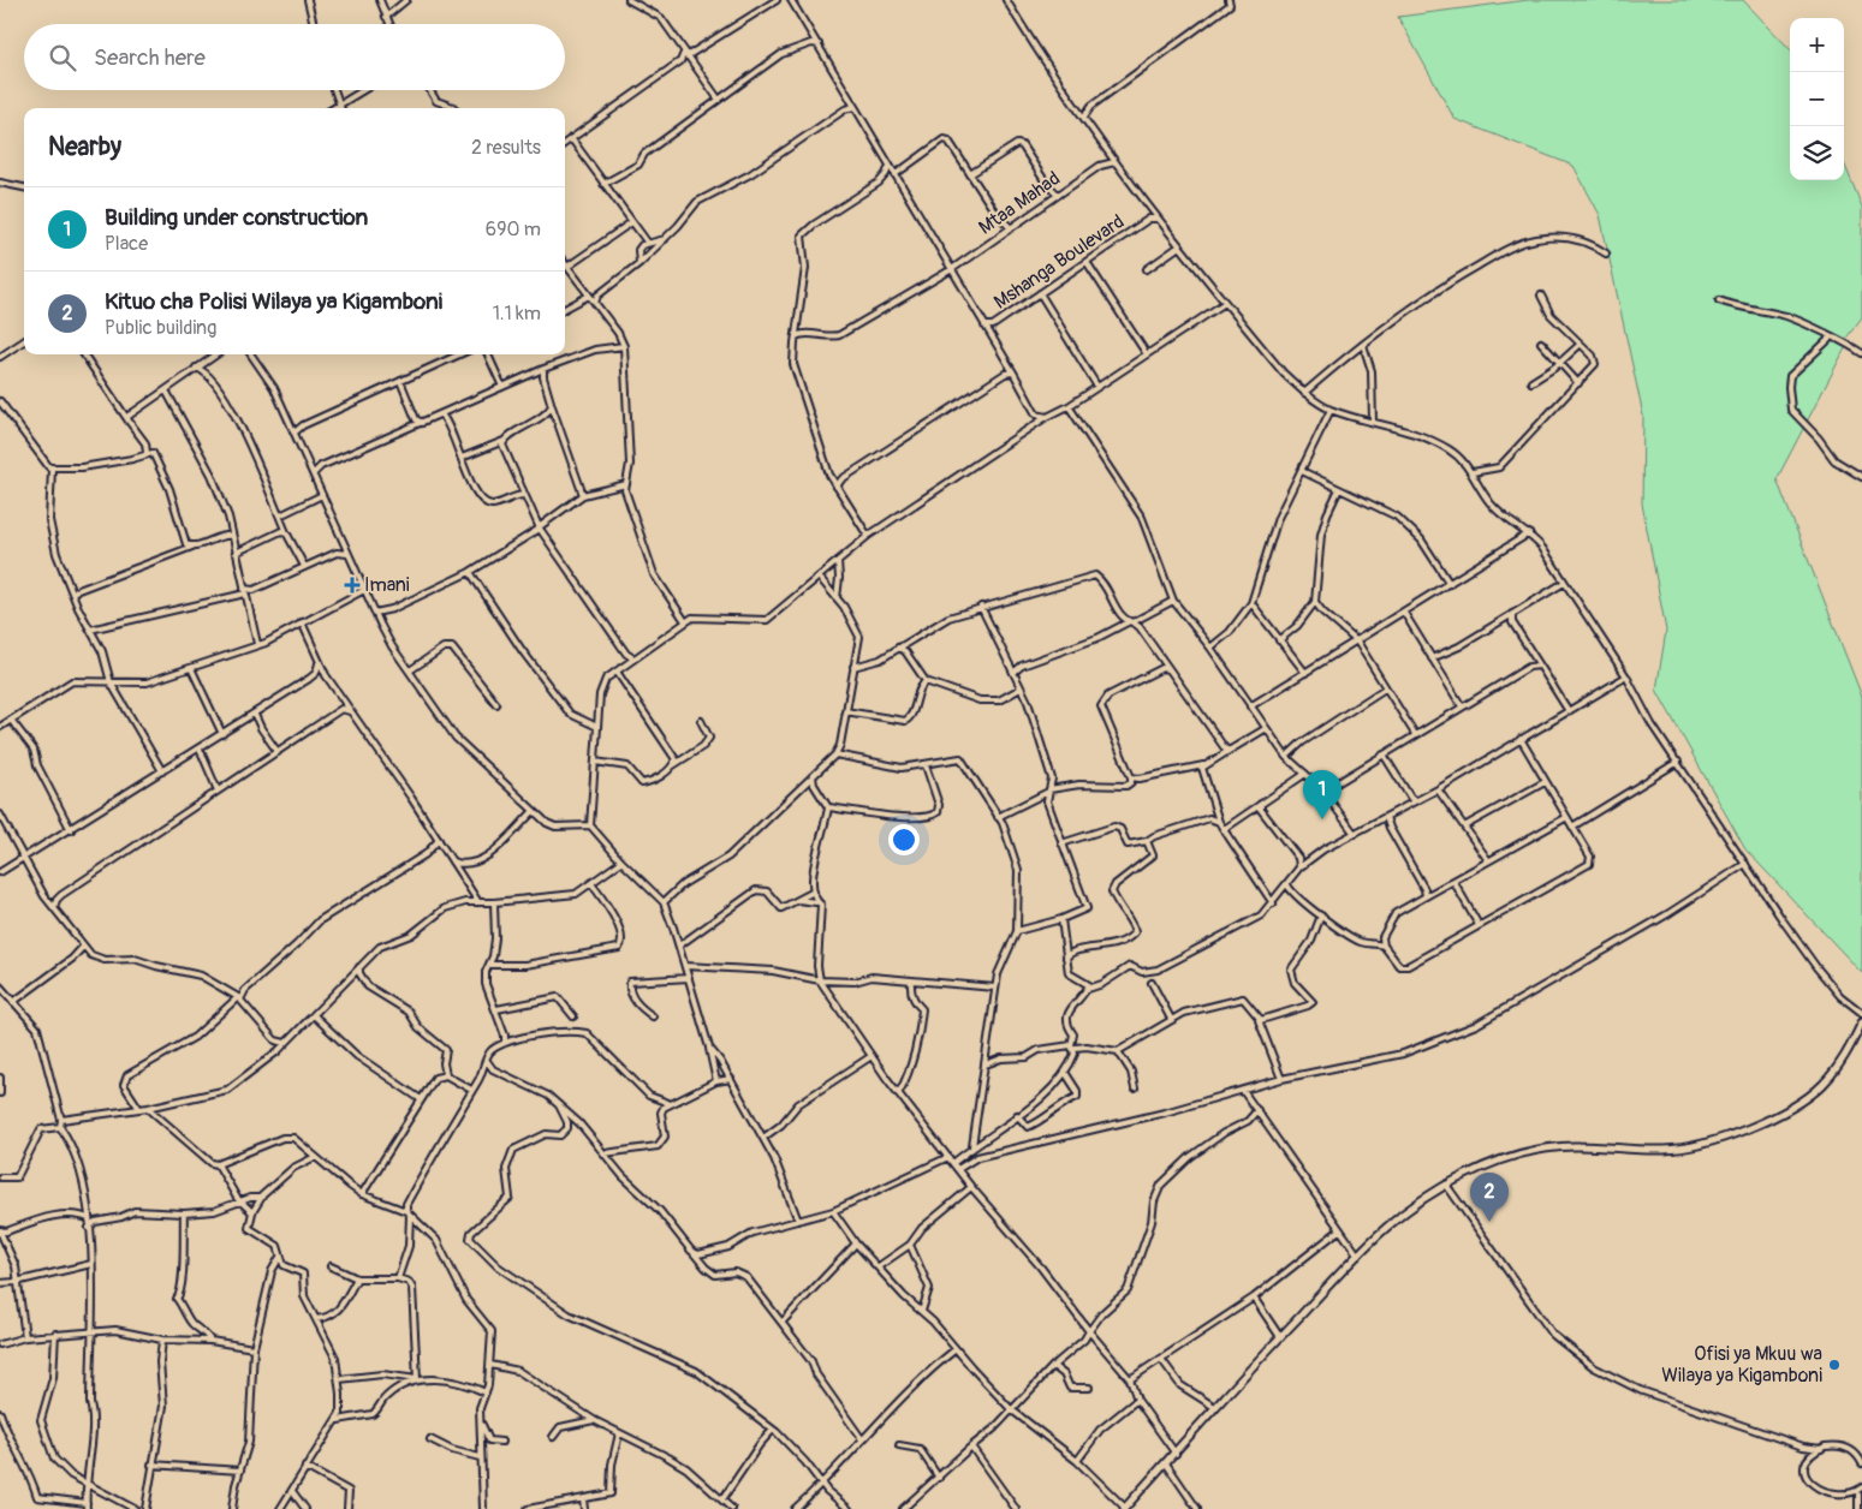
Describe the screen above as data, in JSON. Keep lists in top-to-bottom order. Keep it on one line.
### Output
{"streets":{"street":["Mtaa Mahad","Mshanga Boulevard"]},"places":{"health":["Imani"],"other":["Ofisi ya Mkuu wa Wilaya ya Kigamboni"]},"page":{"map_buttons":["+","−"],"search":"Search here","heading":["Nearby","2 results"],"list":[{"mark":"1","name":"Building under construction","note":"Place","value":"690 m"},{"mark":"2","name":"Kituo cha Polisi Wilaya ya Kigamboni","note":"Public building","value":"1.1 km"}],"pins":["1","2"]}}
